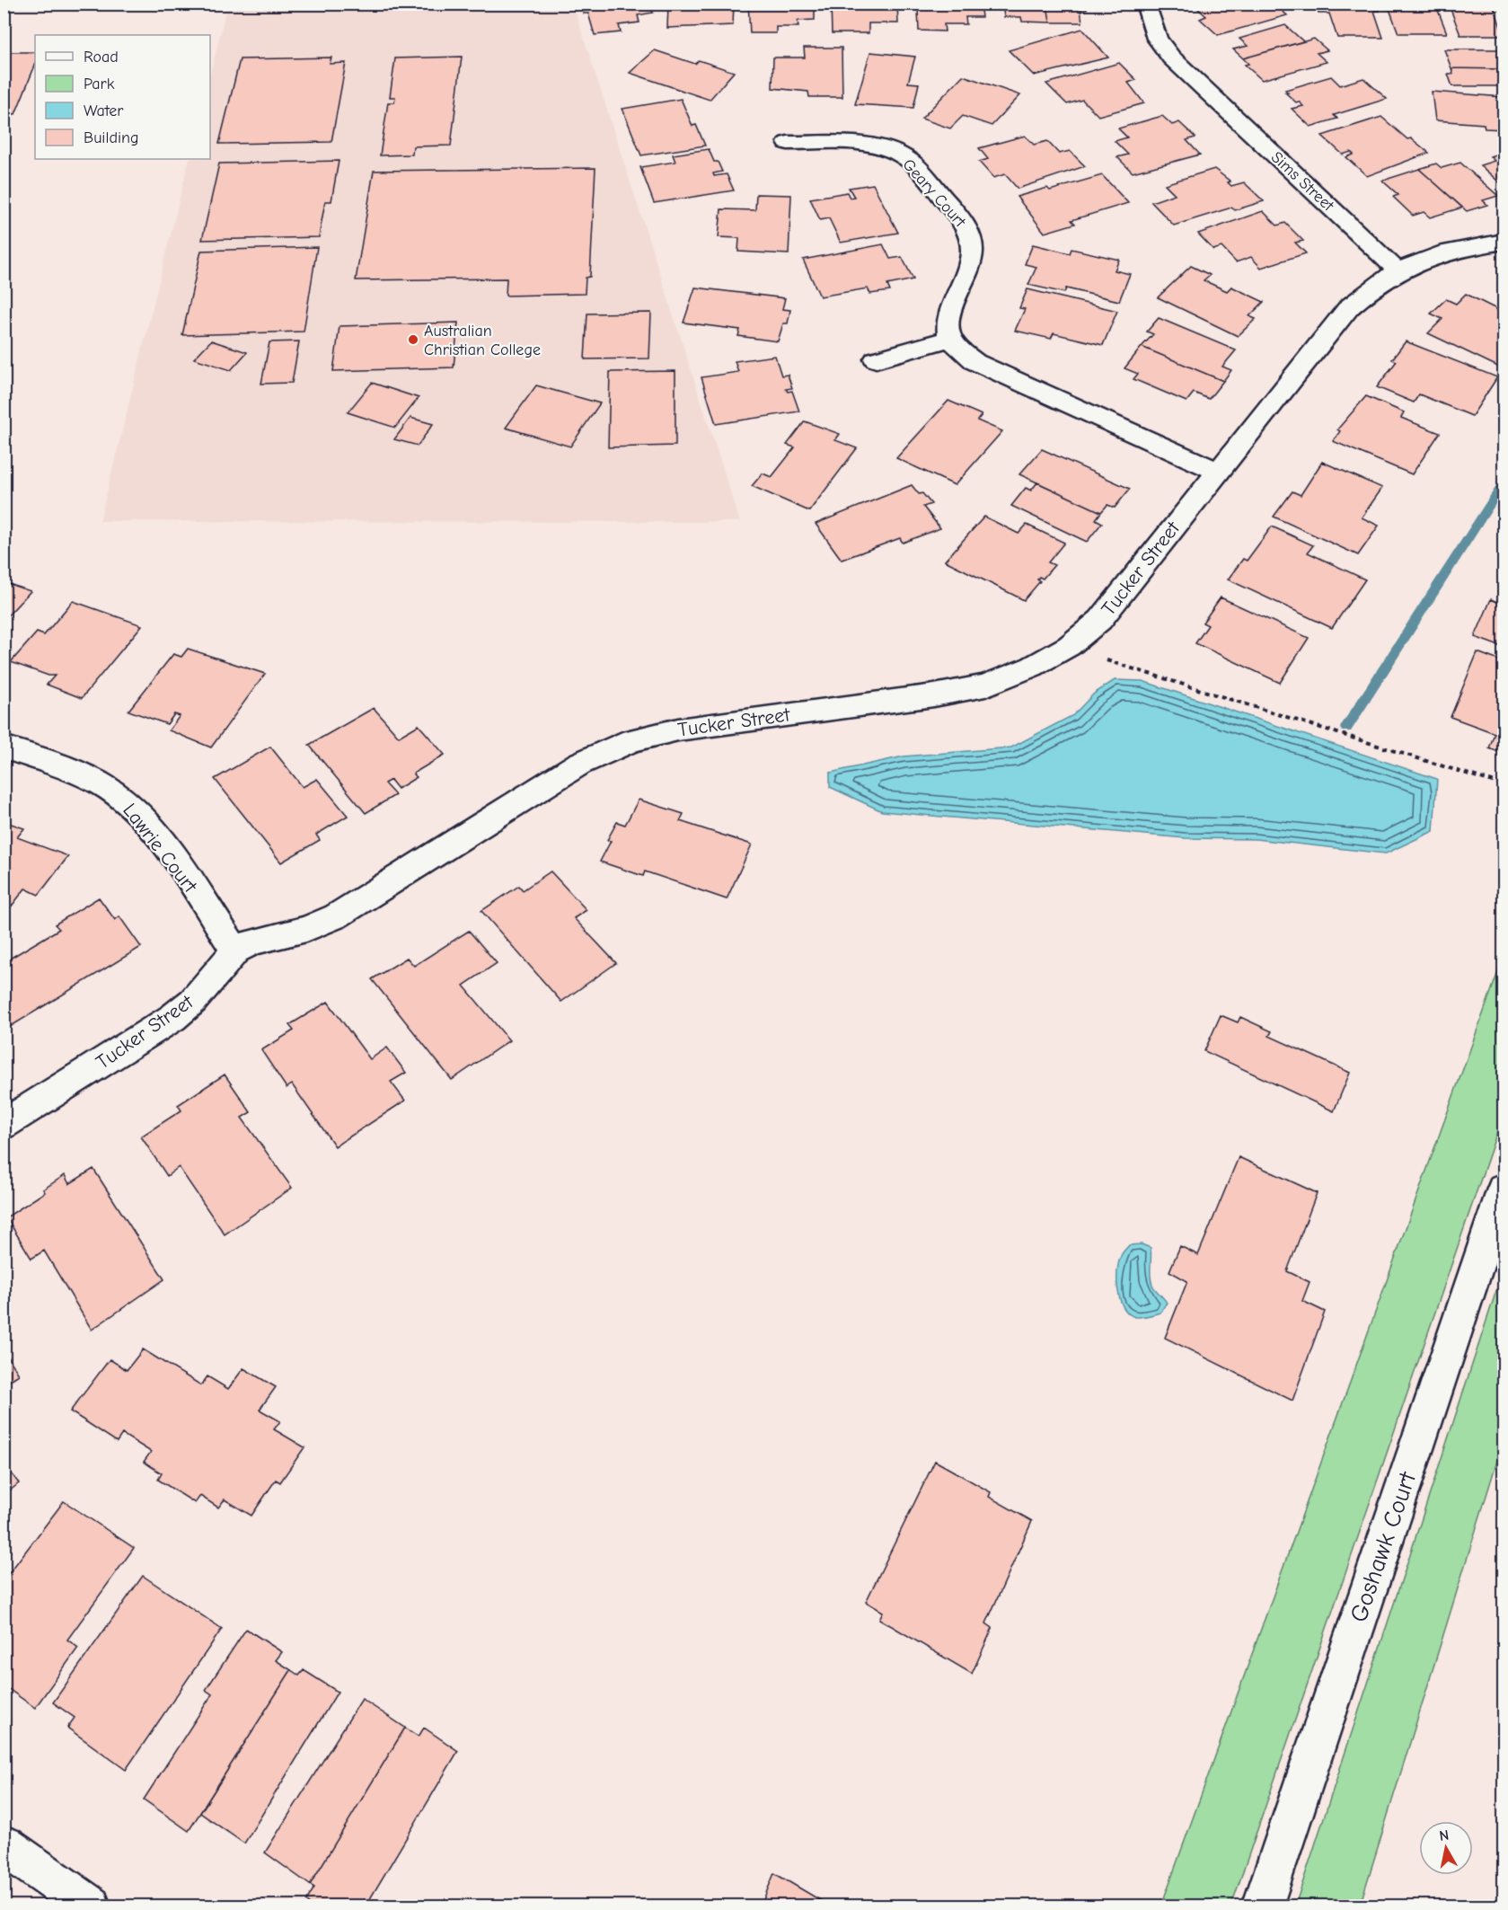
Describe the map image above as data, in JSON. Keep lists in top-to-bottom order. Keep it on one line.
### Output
{"streets":{"street":["Sims Street","Geary Court","Tucker Street","Lawrie Court","Goshawk Court"]},"crossings":[["Sims Street","Tucker Street"],["Tucker Street","Lawrie Court"]],"places":["Australian Christian College"],"legend":["Road","Park","Water","Building"],"north":"top"}
